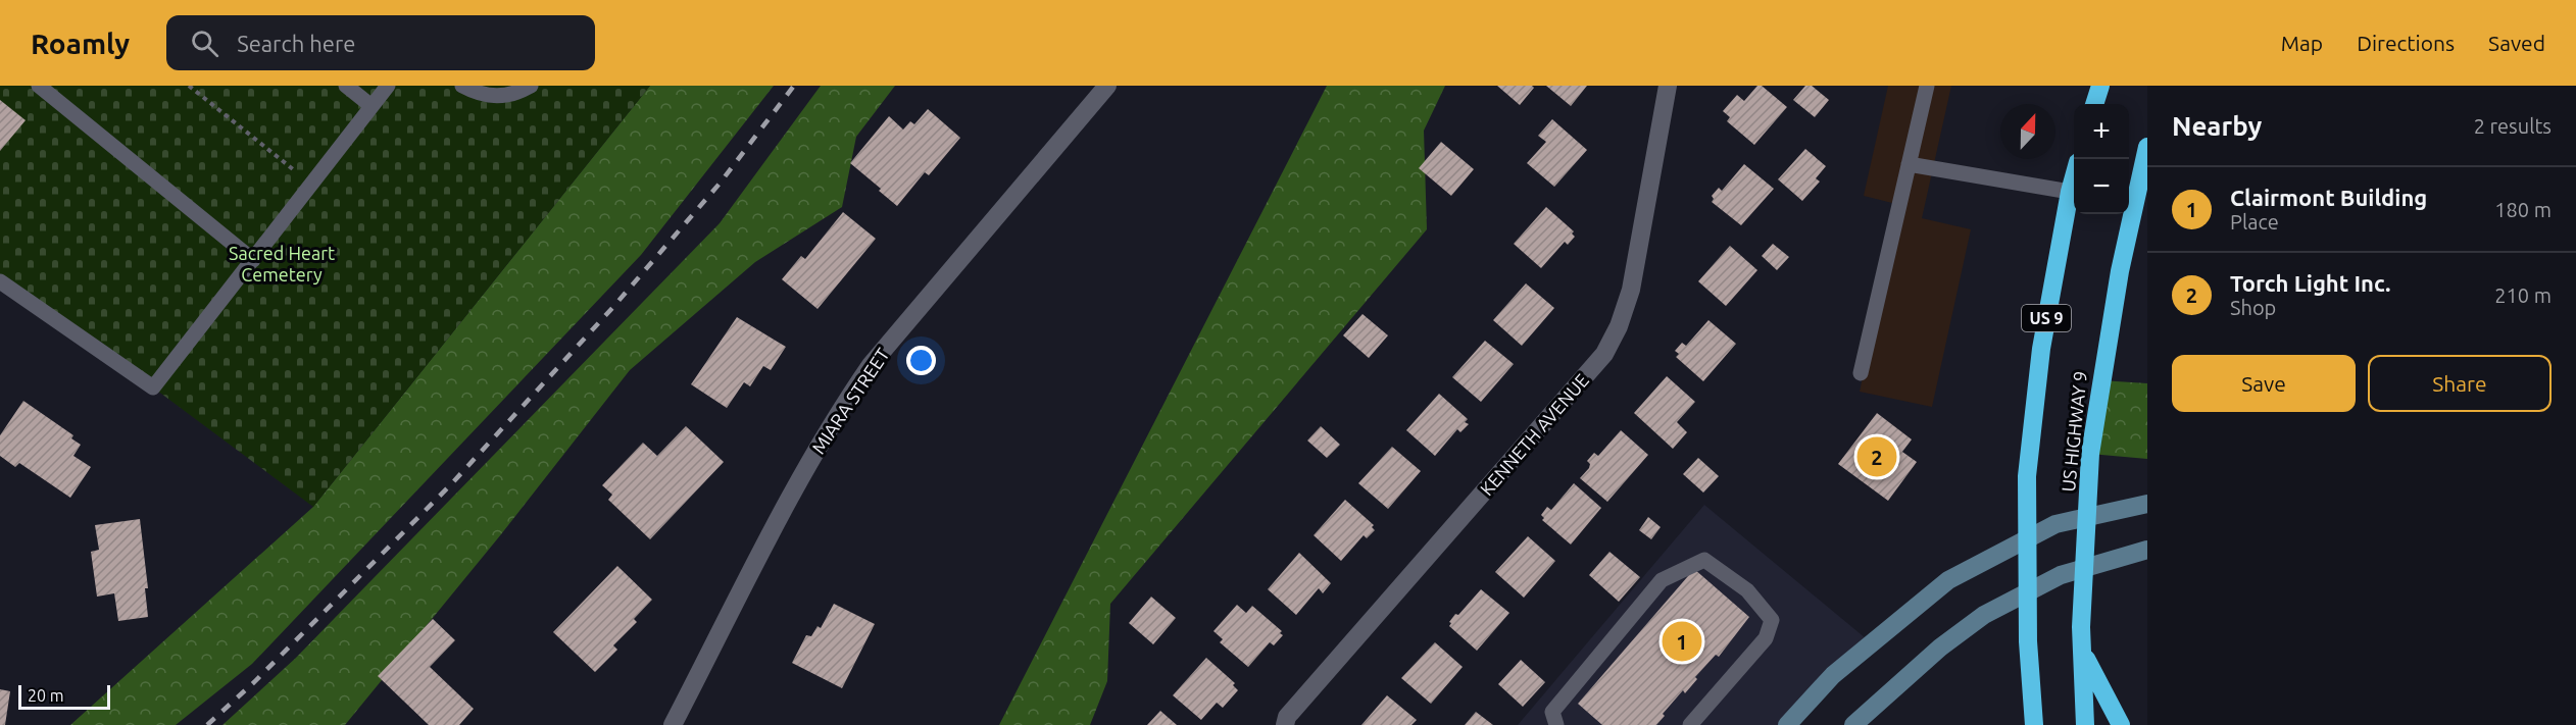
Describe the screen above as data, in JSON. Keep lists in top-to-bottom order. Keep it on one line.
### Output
{"streets":{"highway":["US 9","US HIGHWAY 9"],"street":["MIARA STREET","KENNETH AVENUE"]},"parks":["Sacred Heart Cemetery"],"scale_bar":"20 m","north":"top","page":{"header":"Roamly","search":"Search here","nav":["Map","Directions","Saved"],"heading":["Nearby","2 results"],"map_buttons":["+","−"],"list":[{"mark":"1","name":"Clairmont Building","note":"Place","value":"180 m"},{"mark":"2","name":"Torch Light Inc.","note":"Shop","value":"210 m"}],"buttons":["Save","Share"],"pins":["2","1"],"scale":"20 m"}}
